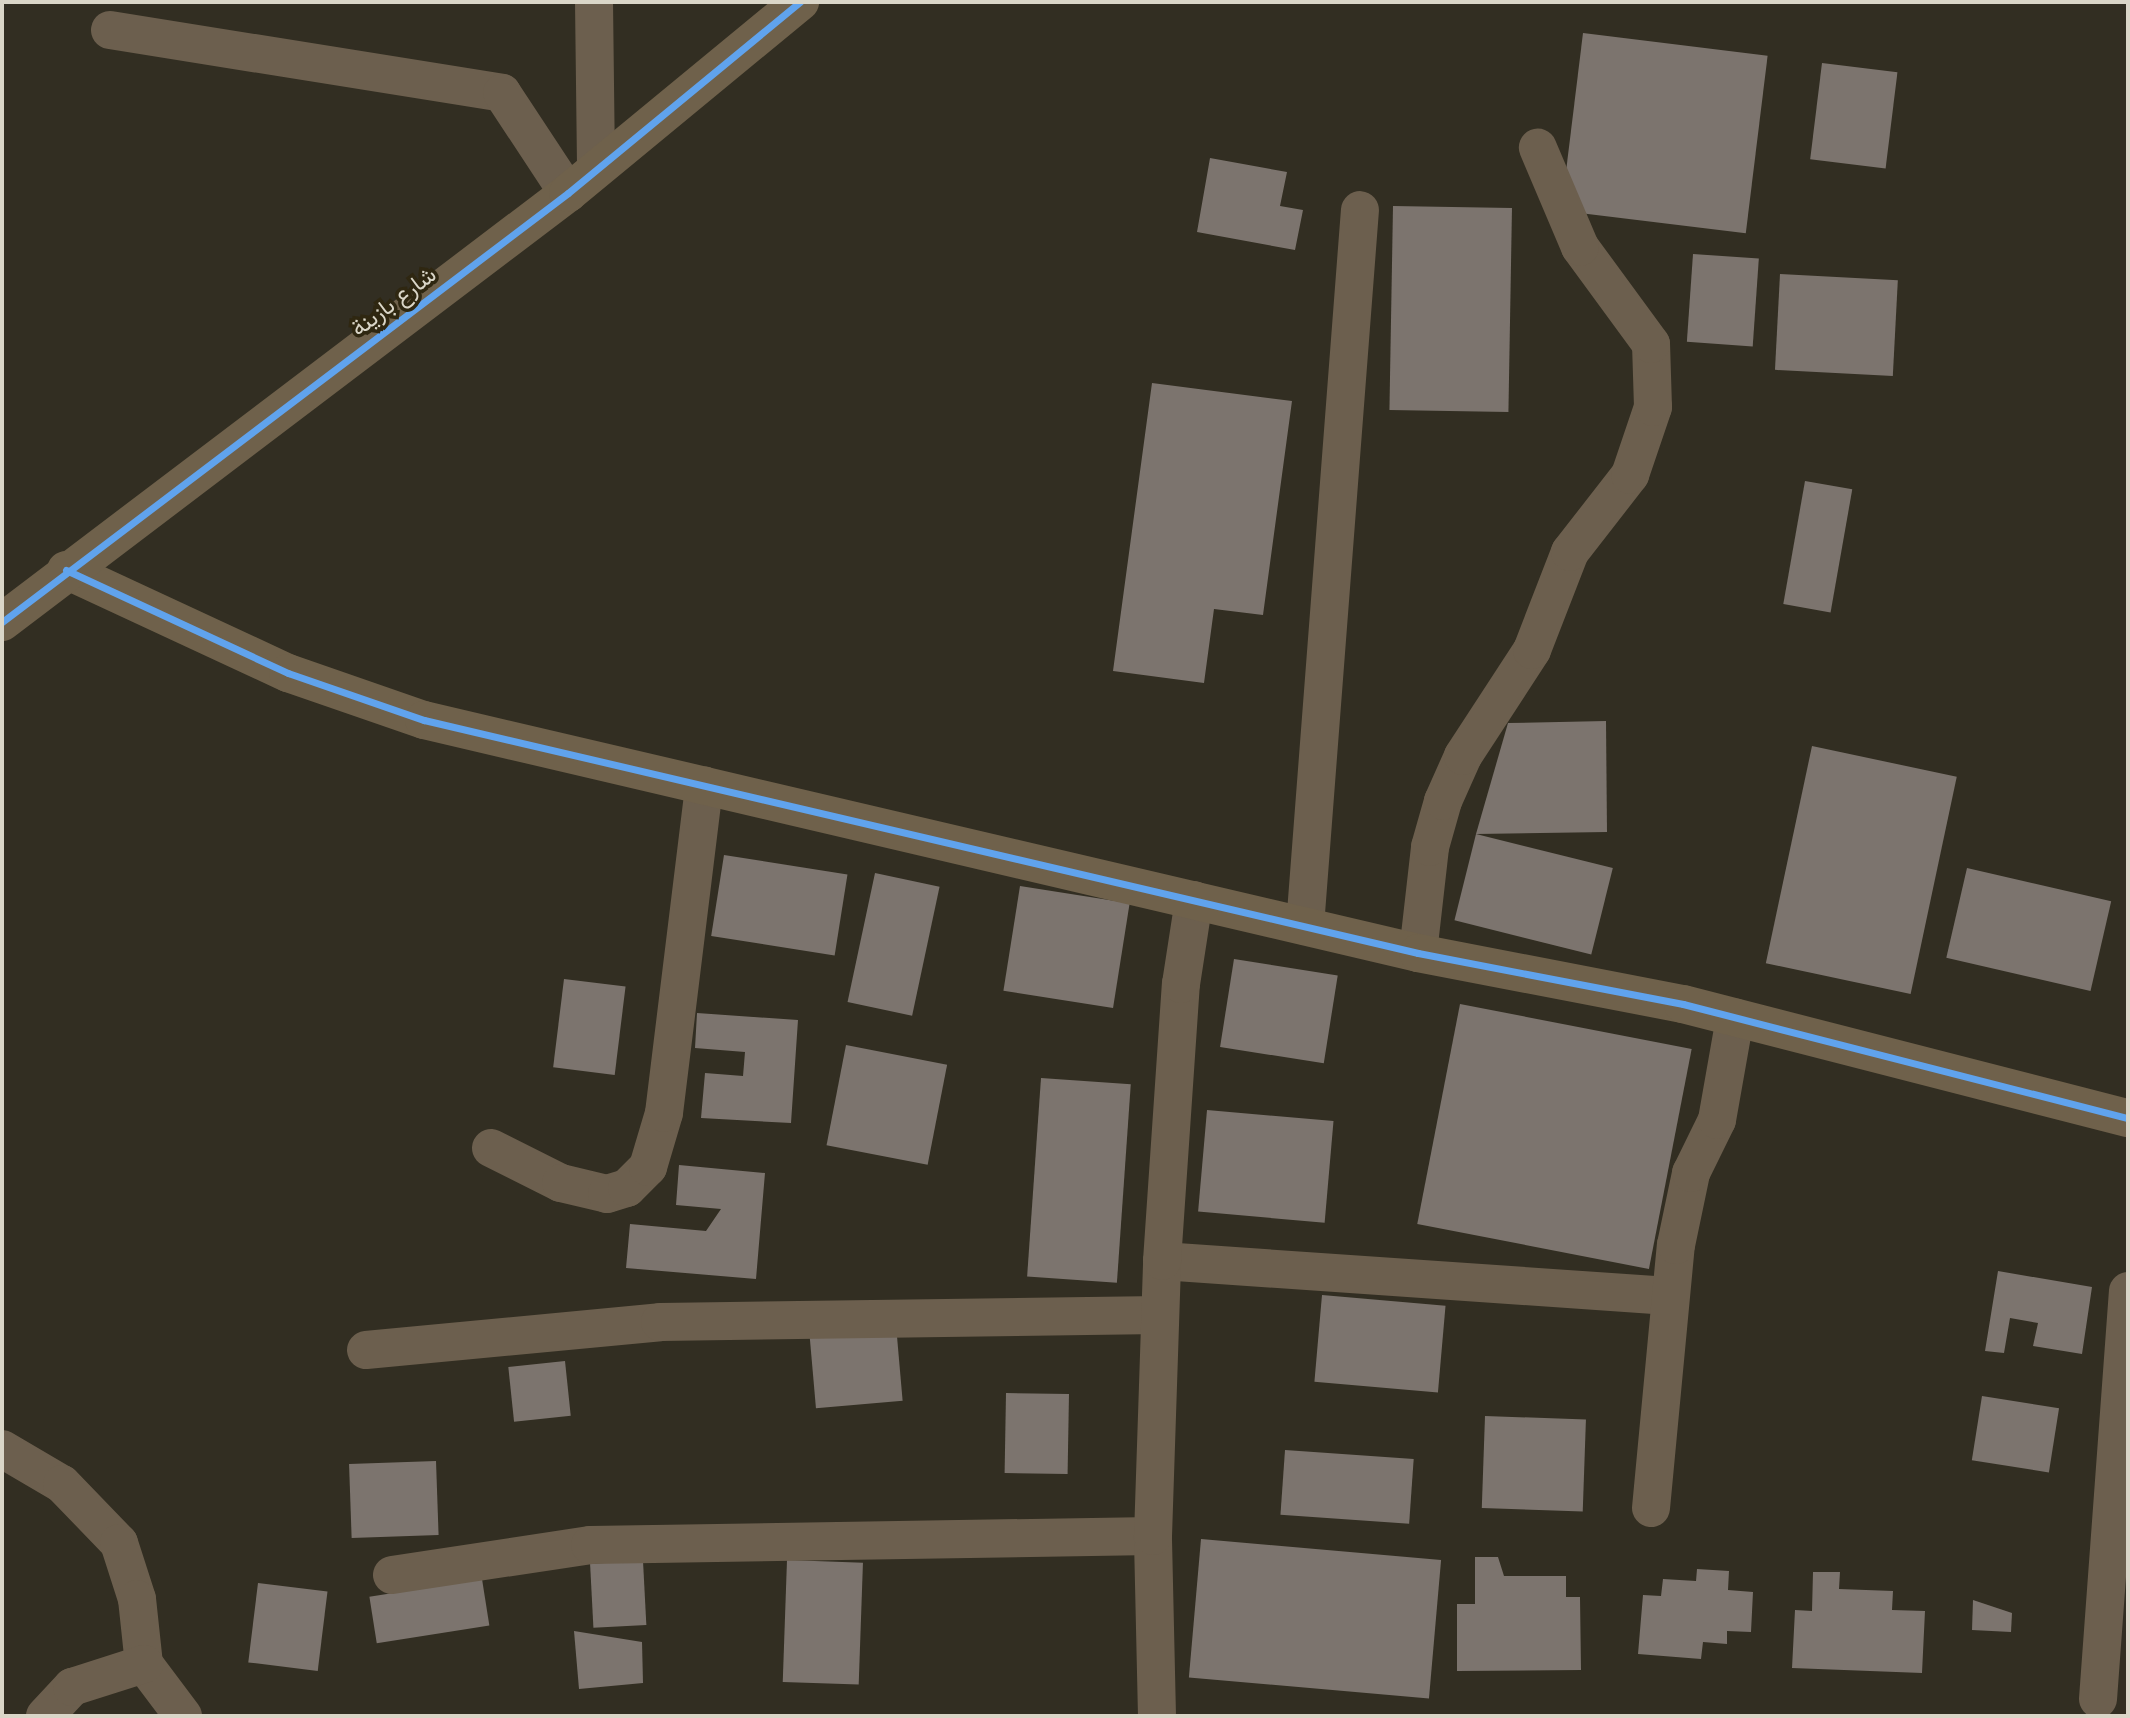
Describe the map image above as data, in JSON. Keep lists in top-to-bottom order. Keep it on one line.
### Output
{"streets":{"street":["شارع بازينة"]}}
